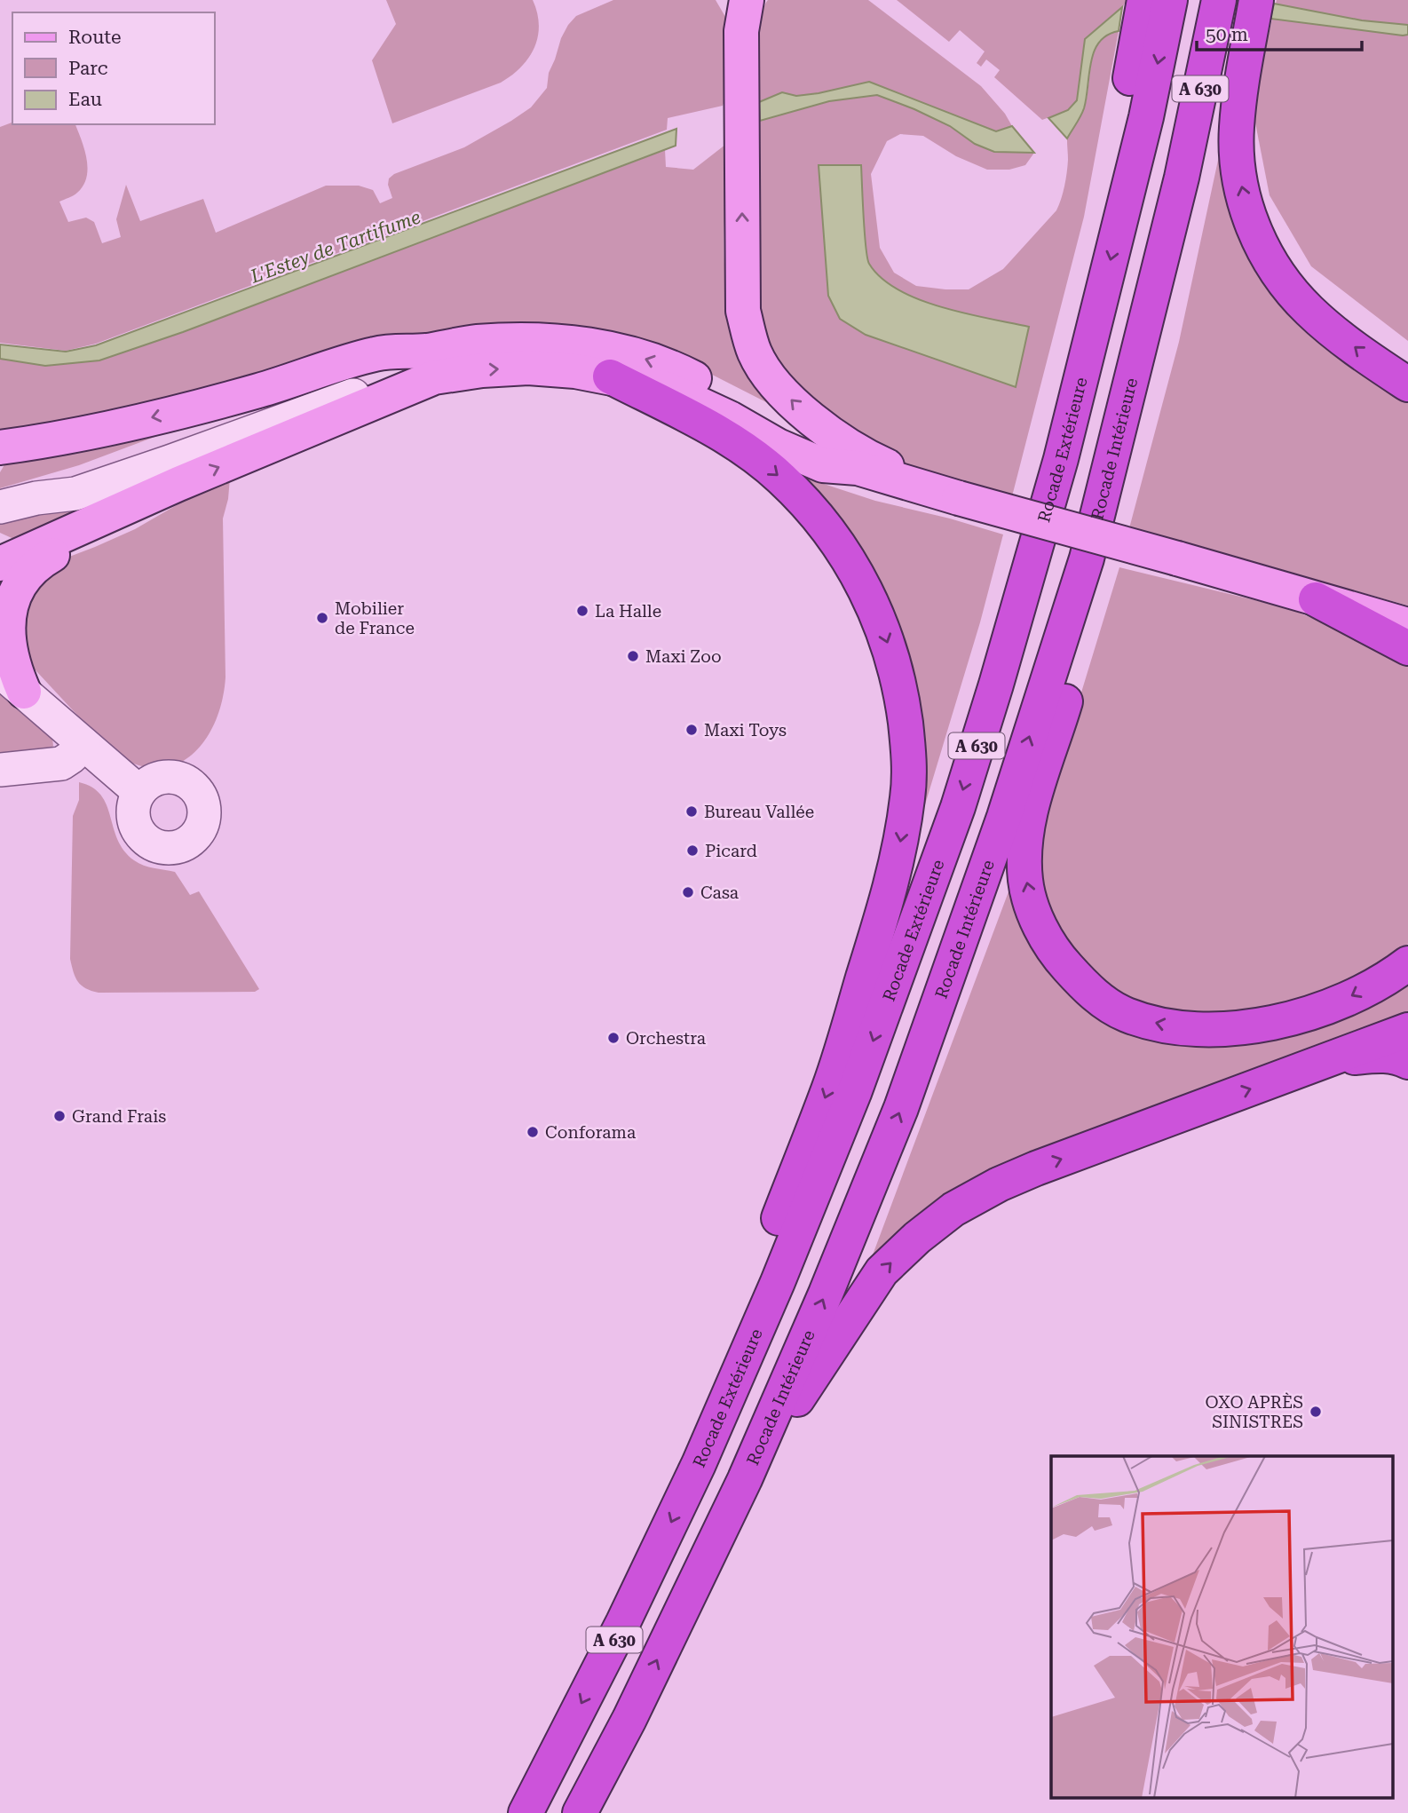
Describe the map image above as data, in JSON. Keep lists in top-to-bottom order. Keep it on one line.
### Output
{"streets":{"highway":["A 630","Rocade Extérieure","Rocade Intérieure"]},"water":["L'Estey de Tartifume"],"places":["La Halle","Mobilier de France","Maxi Zoo","Maxi Toys","Bureau Vallée","Picard","Casa","Orchestra","Grand Frais","Conforama","OXO APRÈS SINISTRES"],"legend":["Route","Parc","Eau"],"scale_bar":"50 m"}
